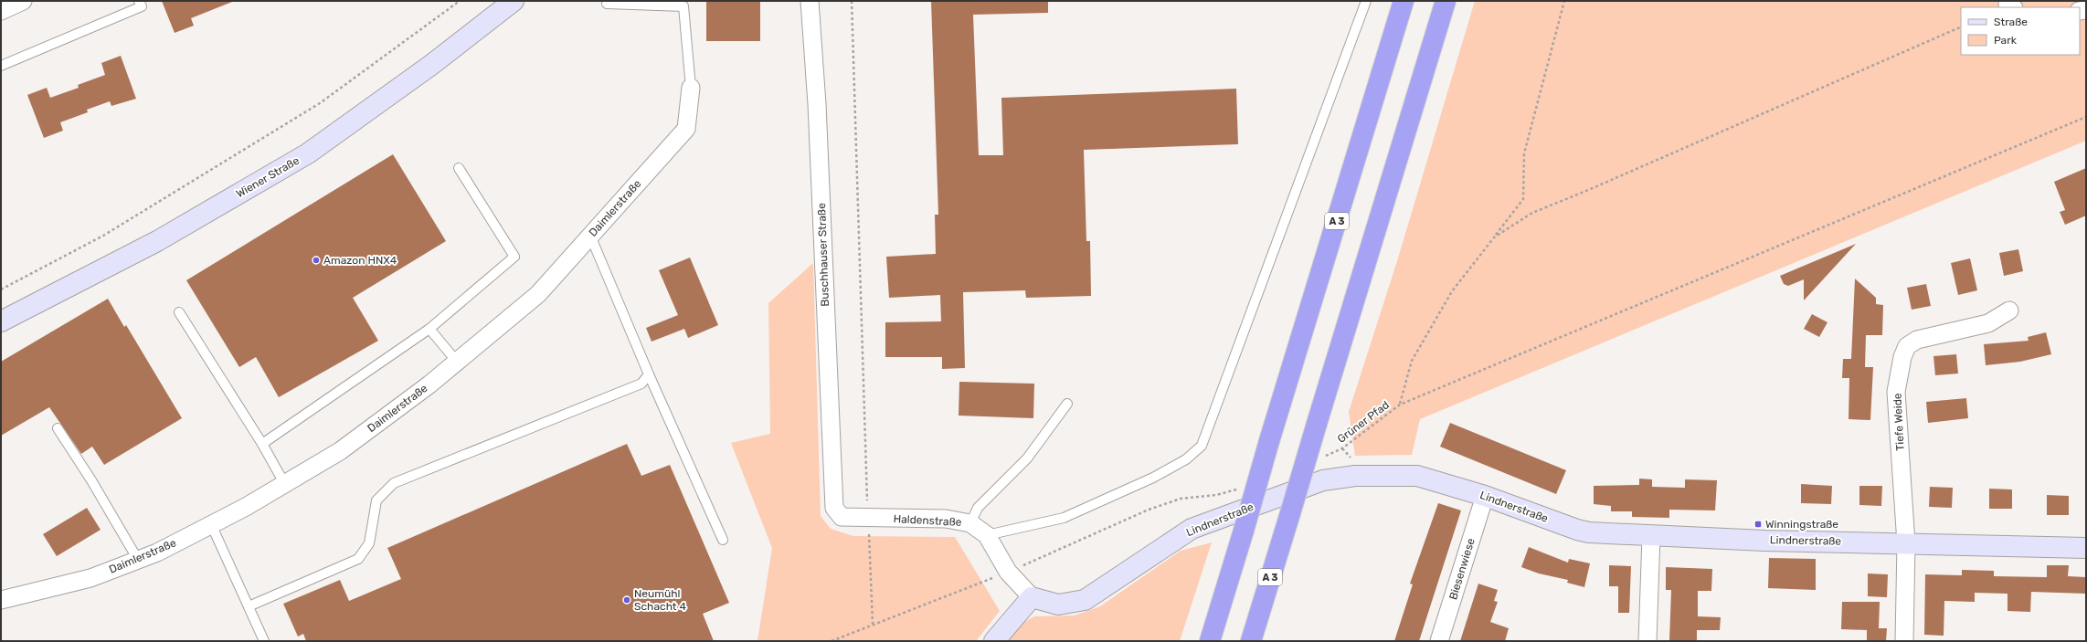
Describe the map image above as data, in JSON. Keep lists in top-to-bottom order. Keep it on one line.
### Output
{"streets":{"highway":["A 3"],"street":["Wiener Straße","Daimlerstraße","Buschhauser Straße","Tiefe Weide","Lindnerstraße","Haldenstraße","Biesenwiese"],"path":["Grüner Pfad"]},"crossings":[["Buschhauser Straße","Haldenstraße"],["Tiefe Weide","Lindnerstraße"],["Lindnerstraße","Haldenstraße"],["Lindnerstraße","Biesenwiese"]],"places":{"other":["Amazon HNX4","Neumühl Schacht 4"],"transit":["Winningstraße"]},"legend":["Straße","Park"]}
